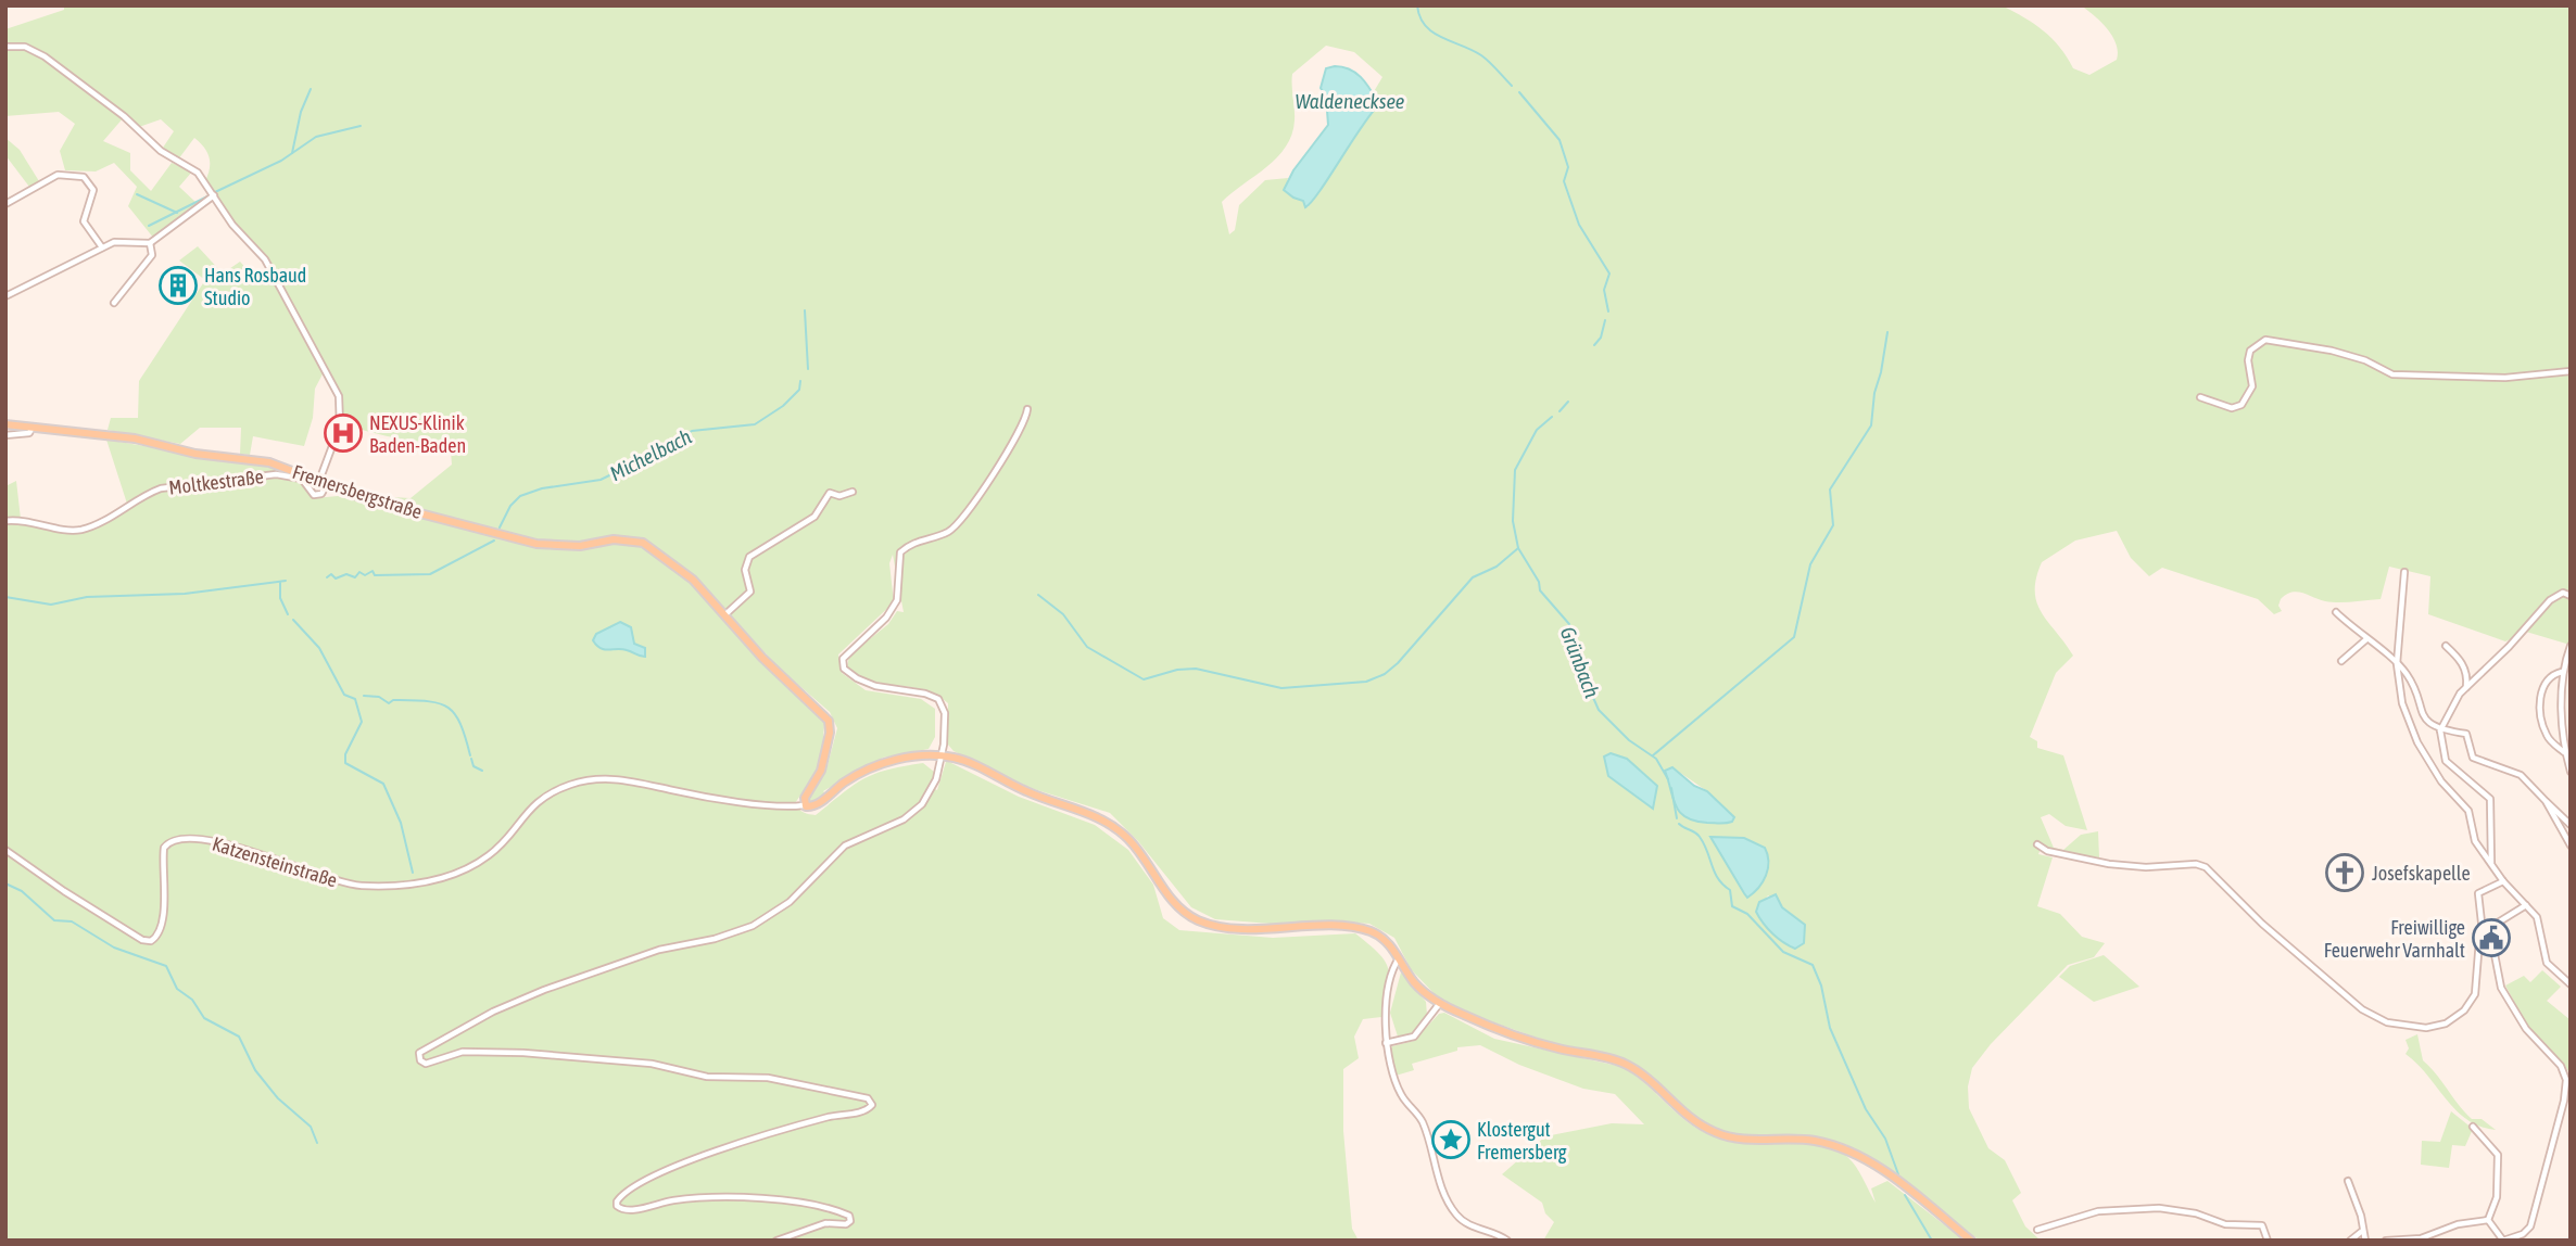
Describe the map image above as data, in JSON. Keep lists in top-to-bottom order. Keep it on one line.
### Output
{"streets":{"main road":["Fremersbergstraße"],"street":["Moltkestraße","Katzensteinstraße"]},"crossings":[["Moltkestraße","Fremersbergstraße"],["Fremersbergstraße","Katzensteinstraße"]],"water":["Waldenecksee","Michelbach","Grünbach"],"places":{"building":["Hans Rosbaud Studio"],"hospital":["NEXUS-Klinik Baden-Baden"],"church":["Josefskapelle"],"public building":["Freiwillige Feuerwehr Varnhalt"],"place":["Klostergut Fremersberg"]}}
